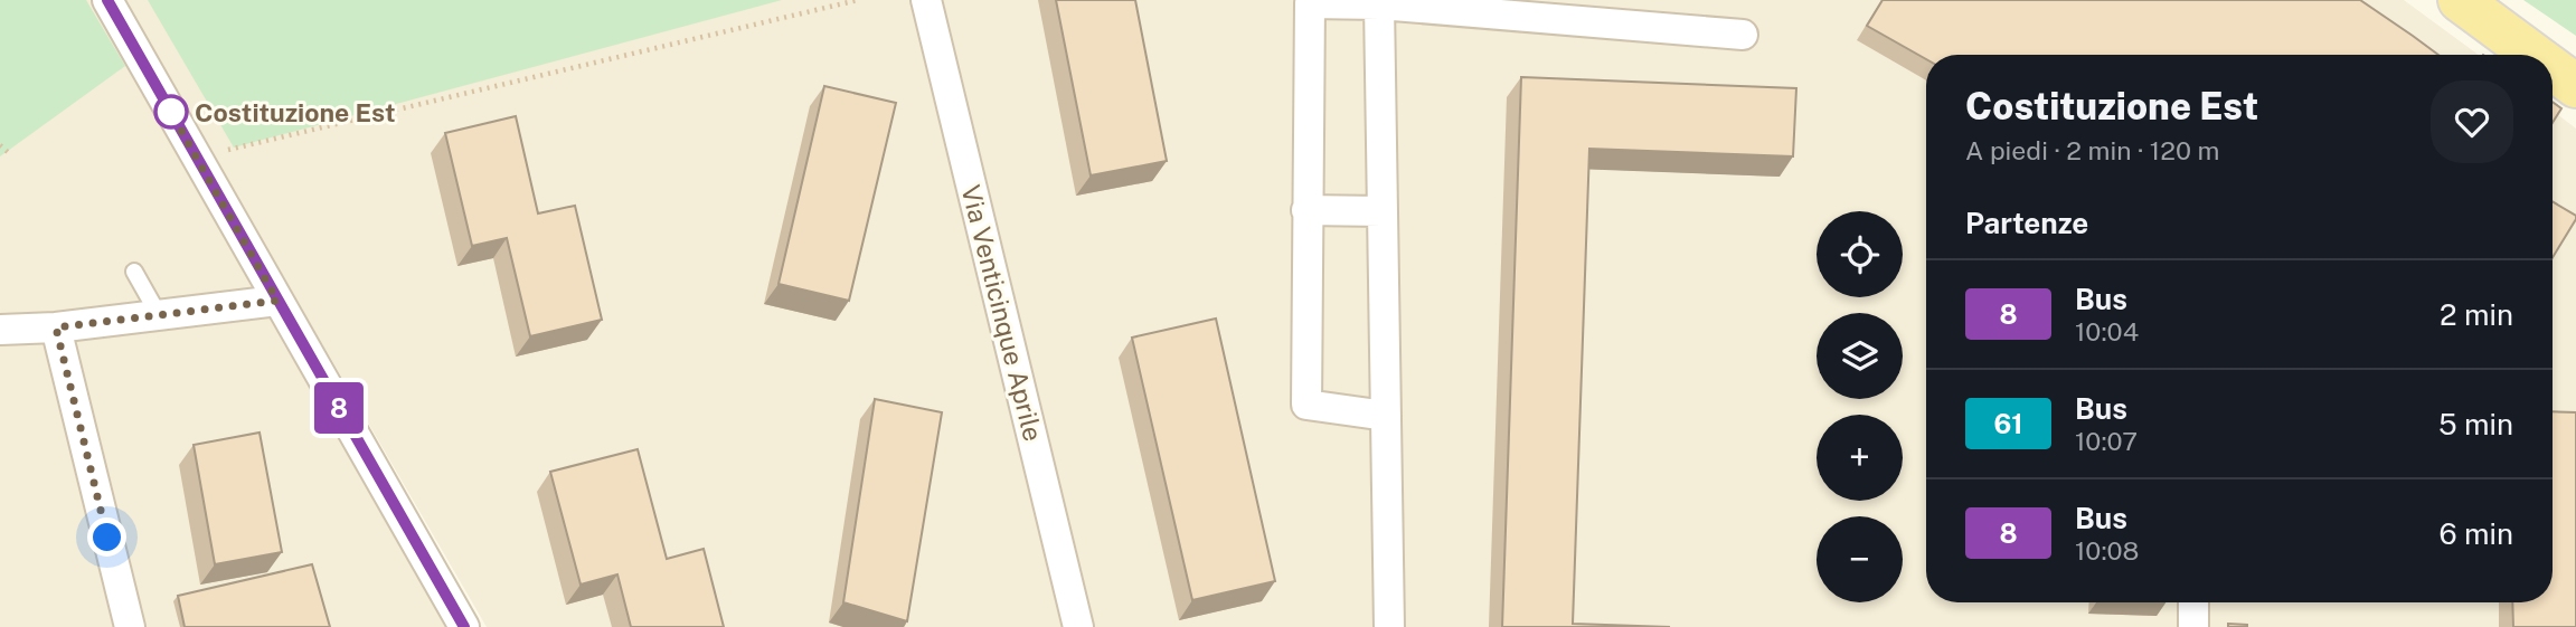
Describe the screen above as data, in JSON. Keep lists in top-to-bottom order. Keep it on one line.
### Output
{"streets":{"street":["Via Venticinque Aprile"]},"places":["Costituzione Est"],"lines":["bus line 8"],"page":{"on_map":"8","heading":[["Costituzione Est","A piedi · 2 min · 120 m"],"Partenze"],"map_buttons":["+","−"],"list":[{"mark":"8","name":"Bus","note":"10:04","value":"2 min"},{"mark":"61","name":"Bus","note":"10:07","value":"5 min"},{"mark":"8","name":"Bus","note":"10:08","value":"6 min"}]}}
